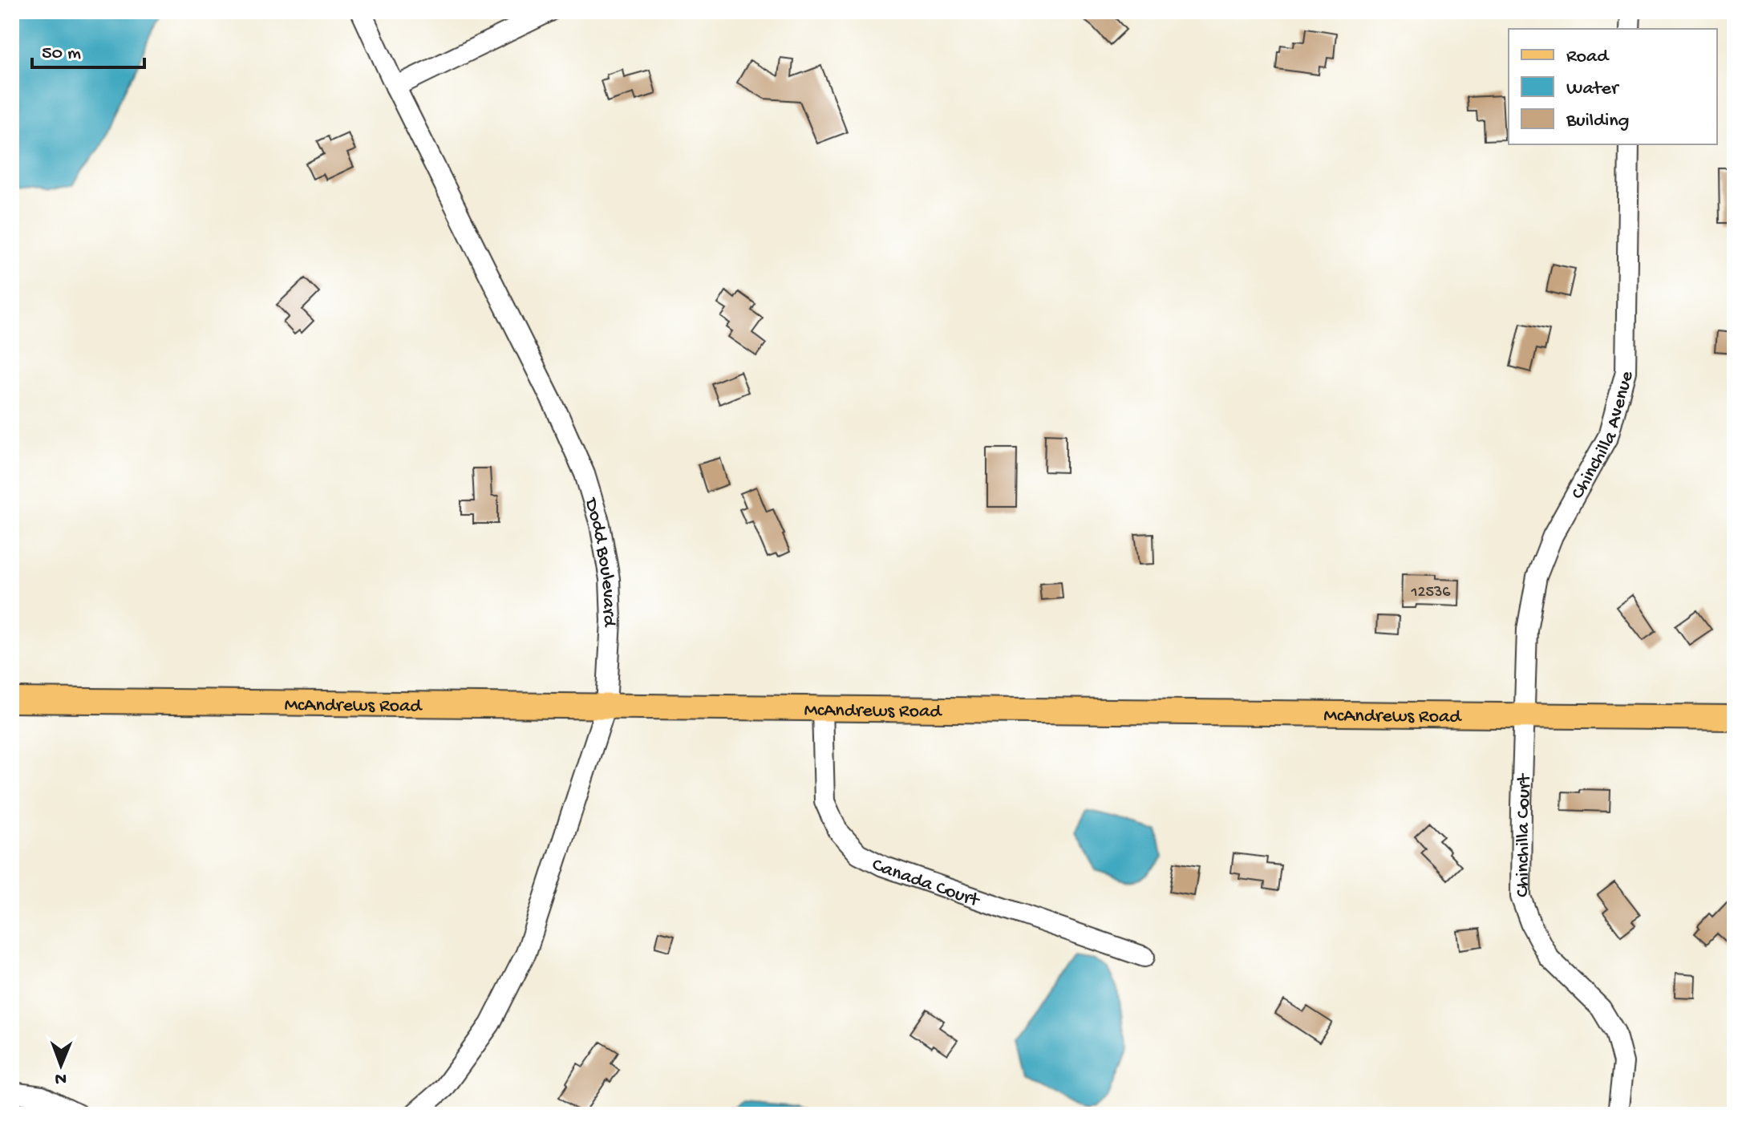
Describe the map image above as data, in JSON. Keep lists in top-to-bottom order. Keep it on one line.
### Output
{"streets":{"main road":["McAndrews Road"],"street":["Chinchilla Avenue","Dodd Boulevard","Chinchilla Court","Canada Court"]},"crossings":[["Chinchilla Avenue","McAndrews Road"],["Chinchilla Avenue","Chinchilla Court"],["Dodd Boulevard","McAndrews Road"],["McAndrews Road","Chinchilla Court"],["McAndrews Road","Canada Court"]],"house_numbers":["12536"],"legend":["Road","Water","Building"],"scale_bar":"50 m","north":"bottom"}
